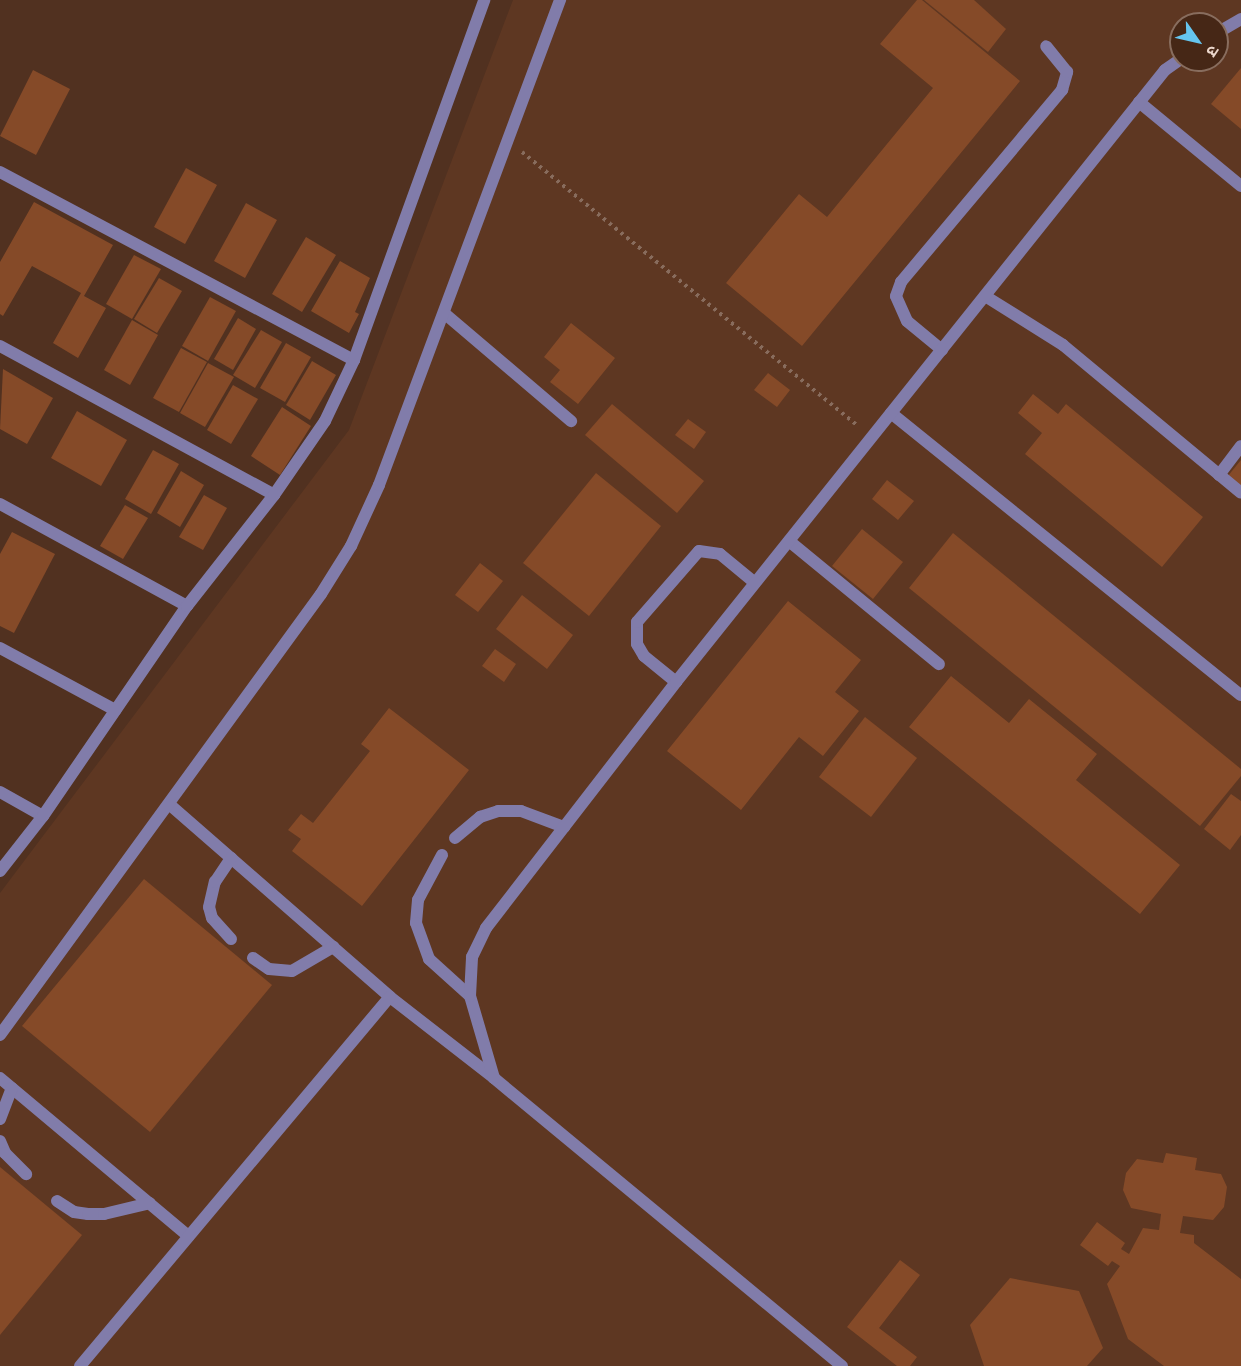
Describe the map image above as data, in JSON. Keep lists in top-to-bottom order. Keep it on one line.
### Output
{"north":"bottom right"}
